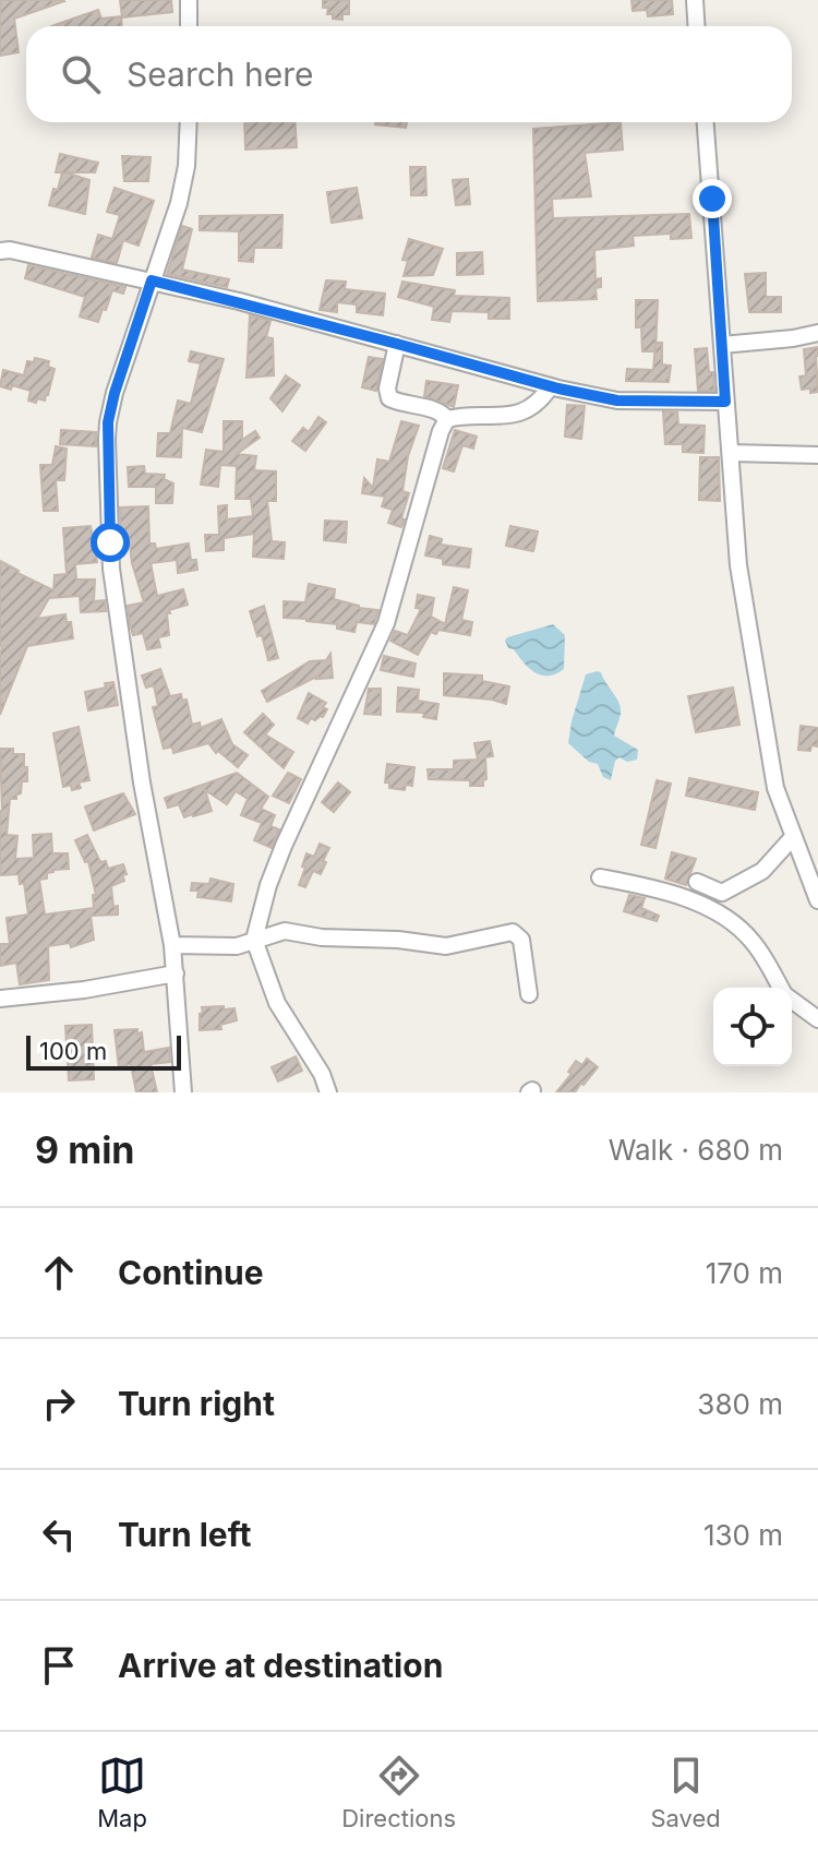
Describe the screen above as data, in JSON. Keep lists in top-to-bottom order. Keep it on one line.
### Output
{"scale_bar":"100 m","page":{"search":"Search here","scale":"100 m","heading":["9 min","Walk · 680 m"],"list":[["Continue","170 m"],["Turn right","380 m"],["Turn left","130 m"],"Arrive at destination"],"nav":["Map","Directions","Saved"]}}
